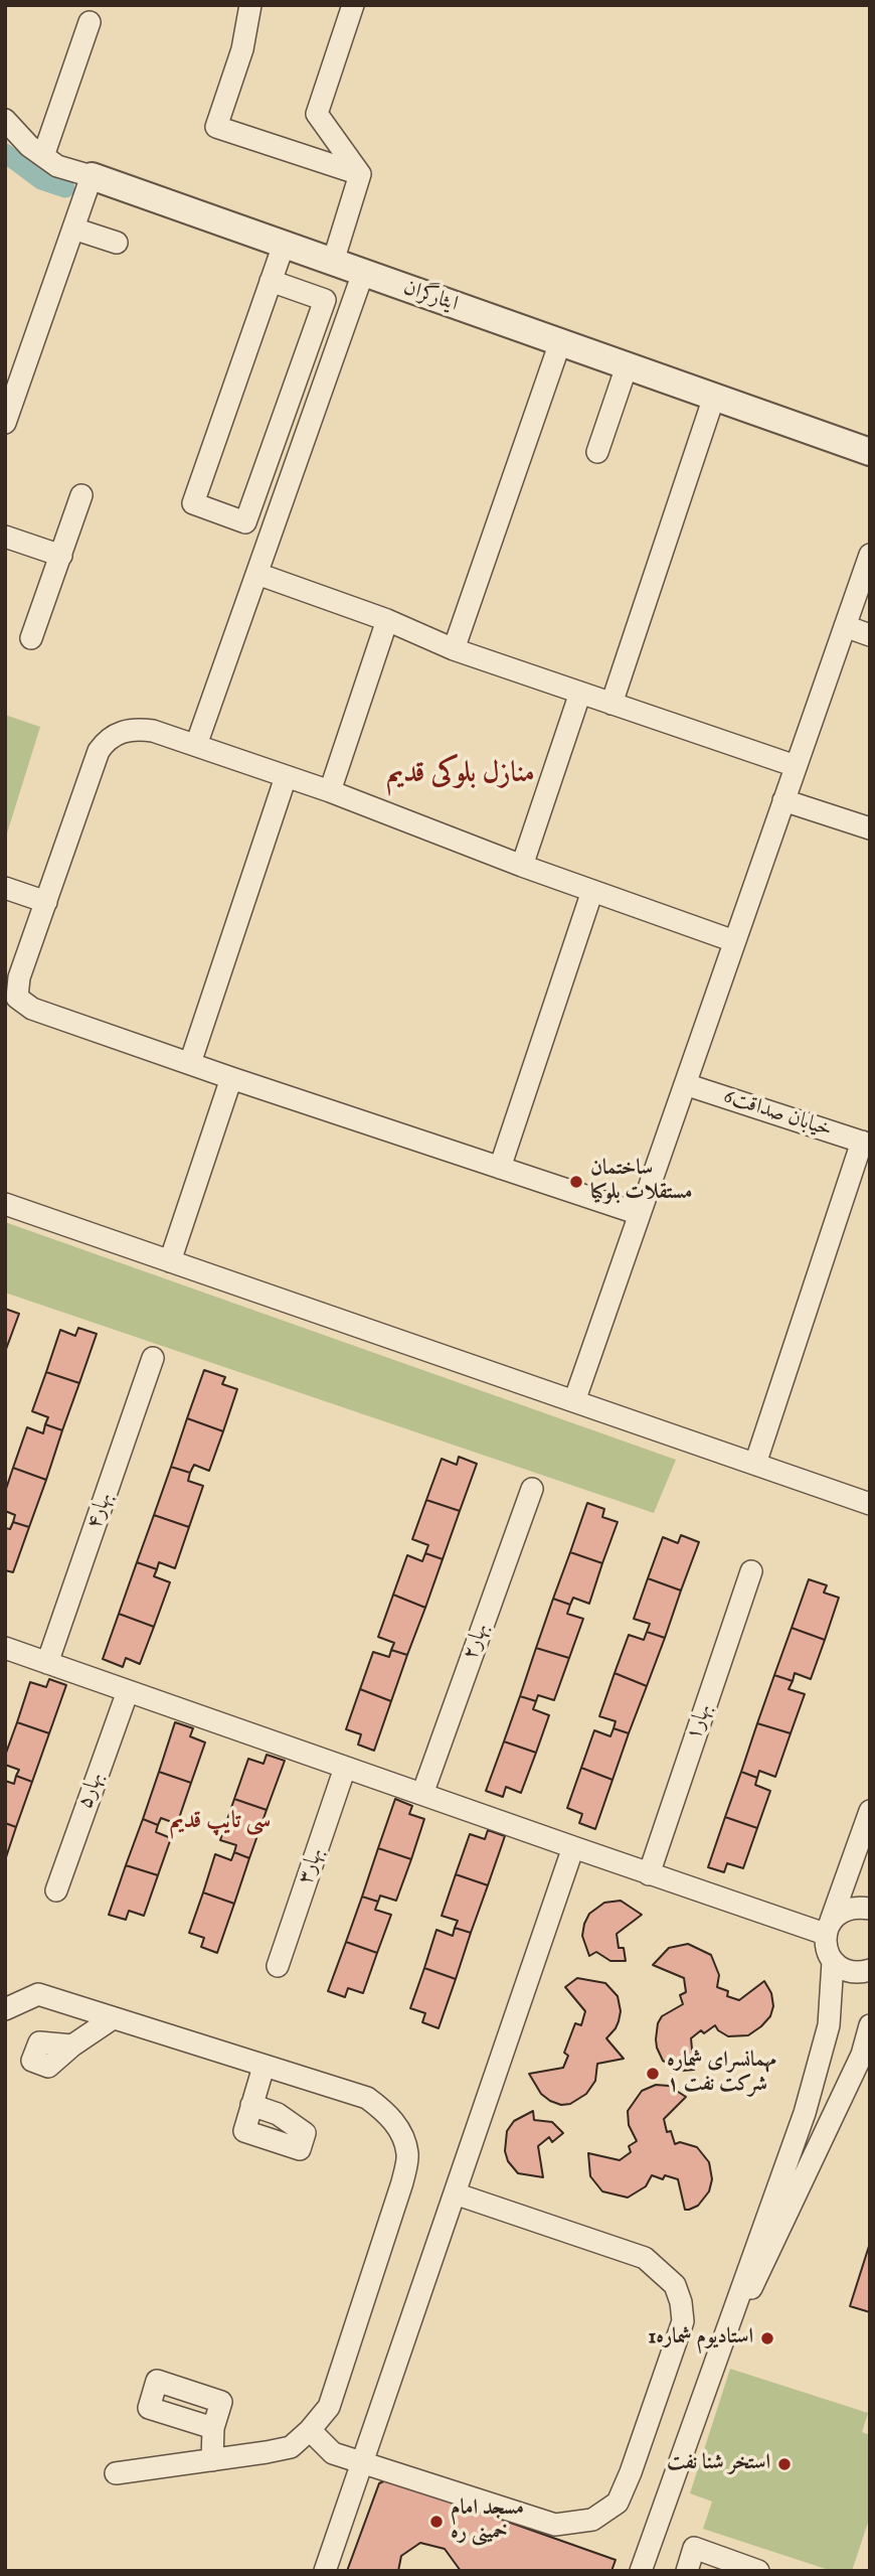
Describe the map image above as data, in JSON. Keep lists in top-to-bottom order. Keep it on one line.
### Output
{"streets":{"street":["ایثارگران","خیابان صداقت6","بهار۴","بهار۲","بهار۱","بهار۵","بهار۳"]},"districts":["منازل بلوکی قدیم","سی تایپ قدیم"],"places":["ساختمان مستقلات بلوکیا","مهمانسرای شماره ۱ شرکت نفت","استادیوم شماره1","استخر شنا نفت","مسجد امام خمینی ره"]}
